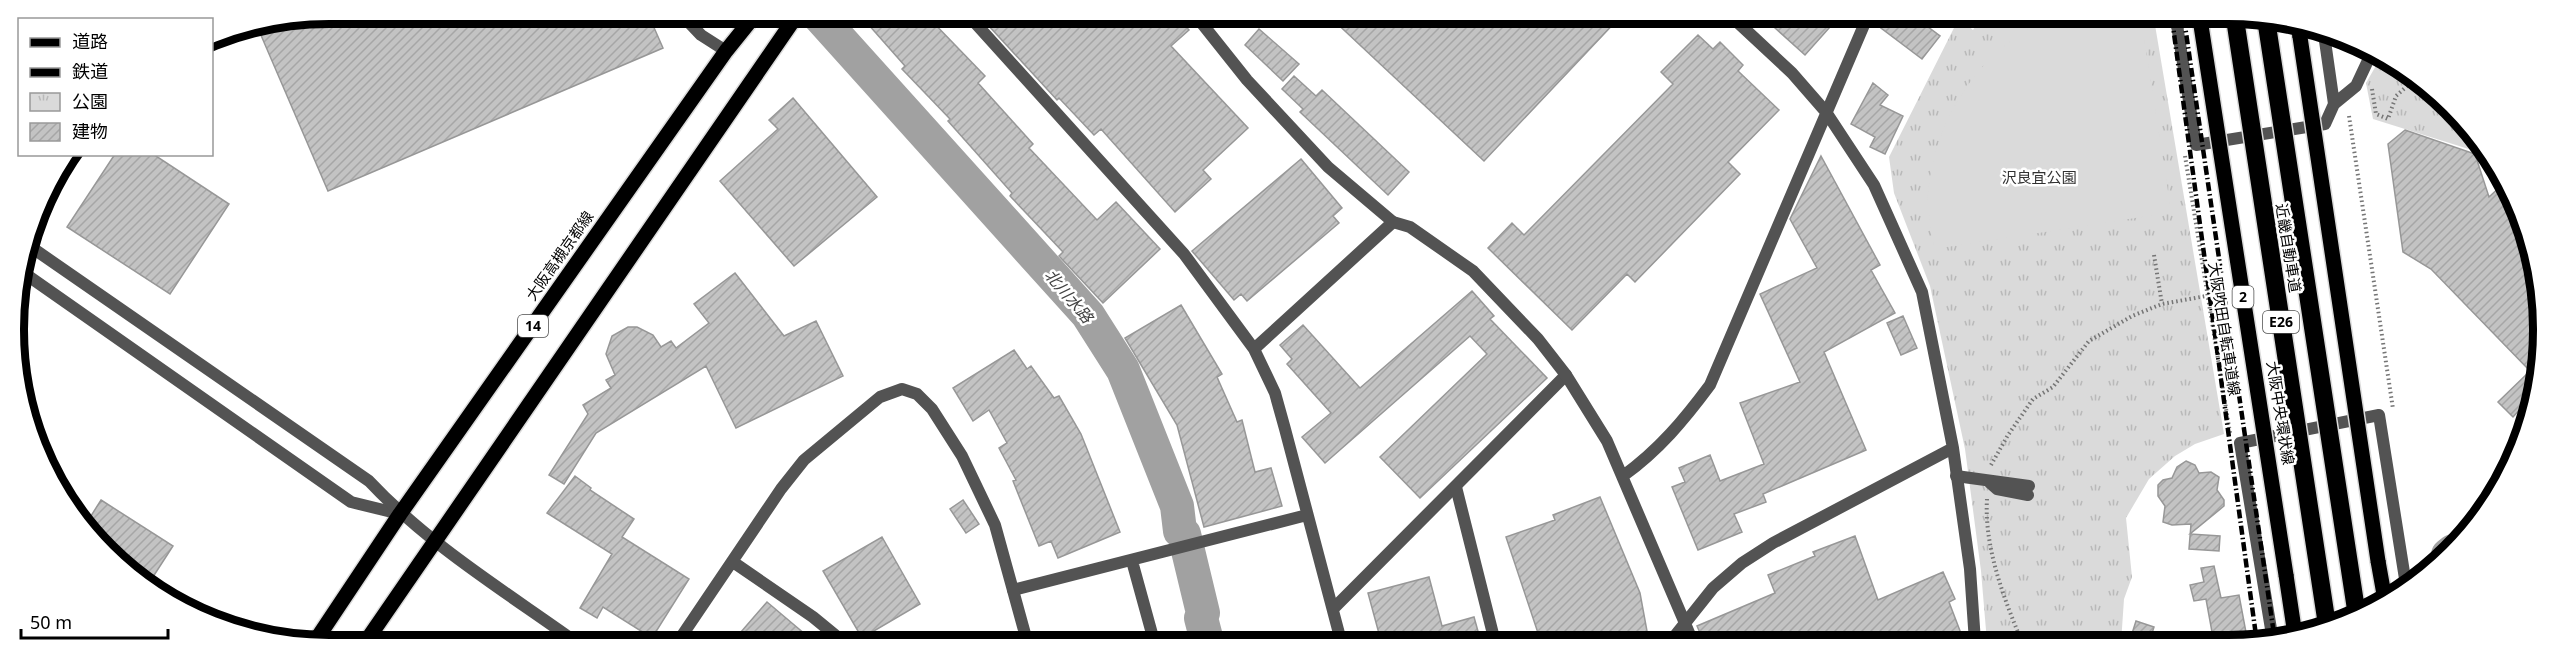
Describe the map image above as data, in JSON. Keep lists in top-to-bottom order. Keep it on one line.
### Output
{"streets":{"highway":["近畿自動車道","E26"],"main road":["大阪高槻京都線","2","14","大阪中央環状線"],"path":["大阪吹田自転車道線"]},"water":["北川水路"],"parks":["沢良宜公園"],"legend":["道路","鉄道","公園","建物"],"scale_bar":"50 m"}
